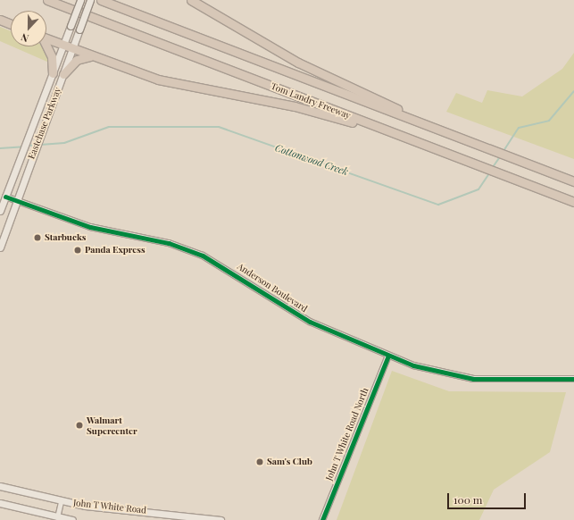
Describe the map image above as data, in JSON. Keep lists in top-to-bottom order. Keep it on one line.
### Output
{"streets":{"highway":["Tom Landry Freeway"],"main road":["Eastchase Parkway","John T White Road"],"street":["Anderson Boulevard","John T White Road North"]},"crossings":[["Eastchase Parkway","Anderson Boulevard"],["Anderson Boulevard","John T White Road North"]],"water":["Cottonwood Creek"],"places":["Starbucks","Panda Express","Walmart Supercenter","Sam's Club"],"scale_bar":"100 m","north":"bottom"}
